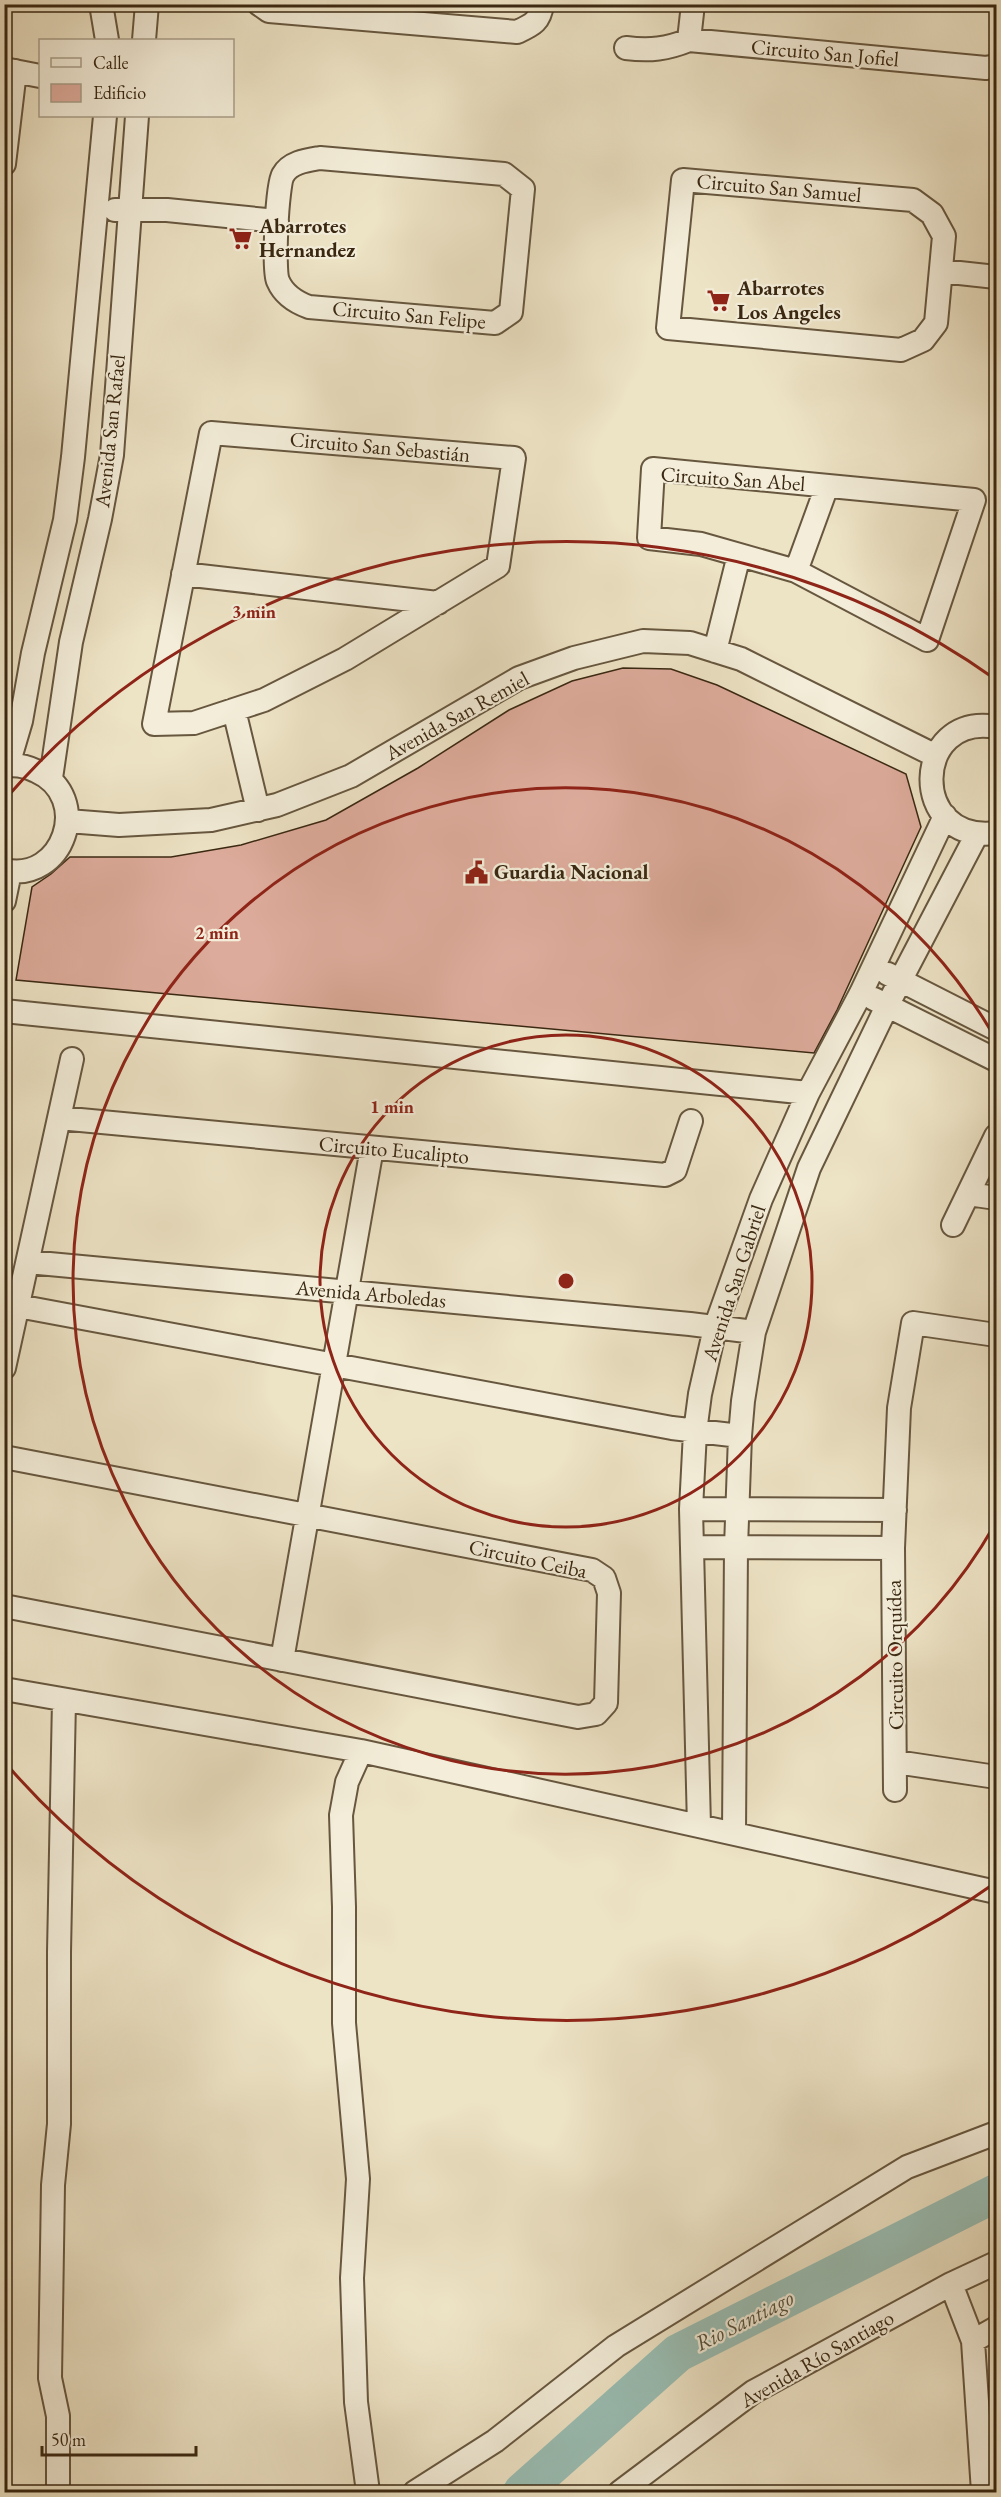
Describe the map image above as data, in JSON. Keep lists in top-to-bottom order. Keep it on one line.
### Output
{"streets":{"street":["Circuito San Jofiel","Circuito San Samuel","Circuito San Felipe","Avenida San Rafael","Circuito San Sebastián","Circuito San Abel","Avenida San Remiel","Circuito Eucalipto","Avenida San Gabriel","Avenida Arboledas","Circuito Ceiba","Circuito Orquídea","Avenida Río Santiago"]},"crossings":[["Avenida San Gabriel","Avenida Arboledas"],["Avenida San Gabriel","Circuito Orquídea"]],"water":["Rio Santiago"],"places":{"supermarket":["Abarrotes Hernandez","Abarrotes Los Angeles"],"public building":["Guardia Nacional"]},"legend":["Calle","Edificio"],"scale_bar":"50 m","rings":["3 min","2 min","1 min"]}
